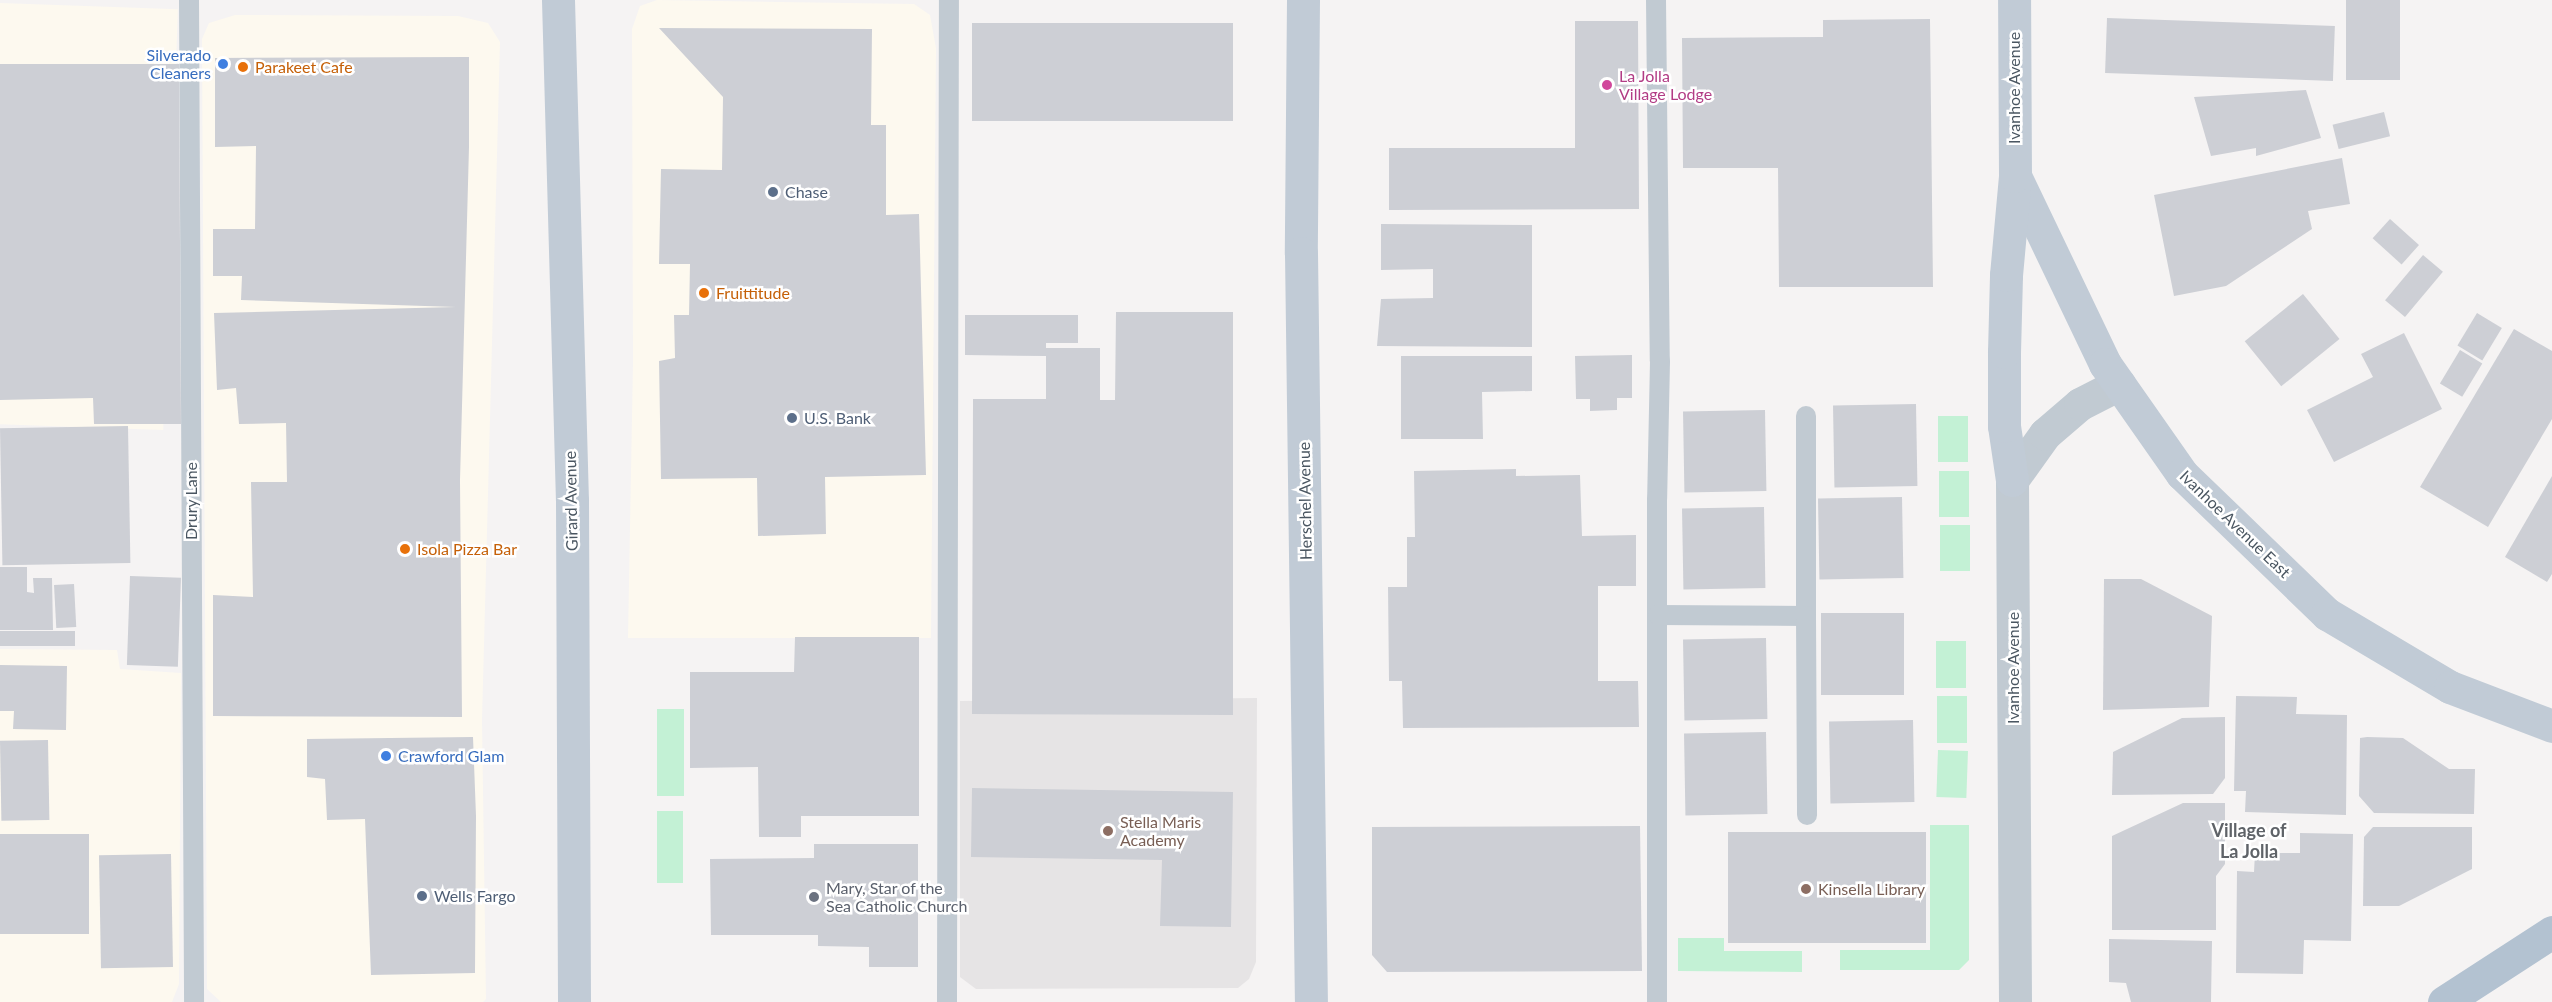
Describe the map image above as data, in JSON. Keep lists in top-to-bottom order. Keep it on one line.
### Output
{"streets":{"street":["Ivanhoe Avenue","Girard Avenue","Herschel Avenue","Ivanhoe Avenue East"],"lane":["Drury Lane"]},"crossings":[["Ivanhoe Avenue","Ivanhoe Avenue East"]],"districts":["Village of La Jolla"],"places":["Silverado Cleaners","Parakeet Cafe","La Jolla Village Lodge","Chase","Fruittitude","U.S. Bank","Isola Pizza Bar","Crawford Glam","Stella Maris Academy","Kinsella Library","Wells Fargo","Mary, Star of the Sea Catholic Church"]}
